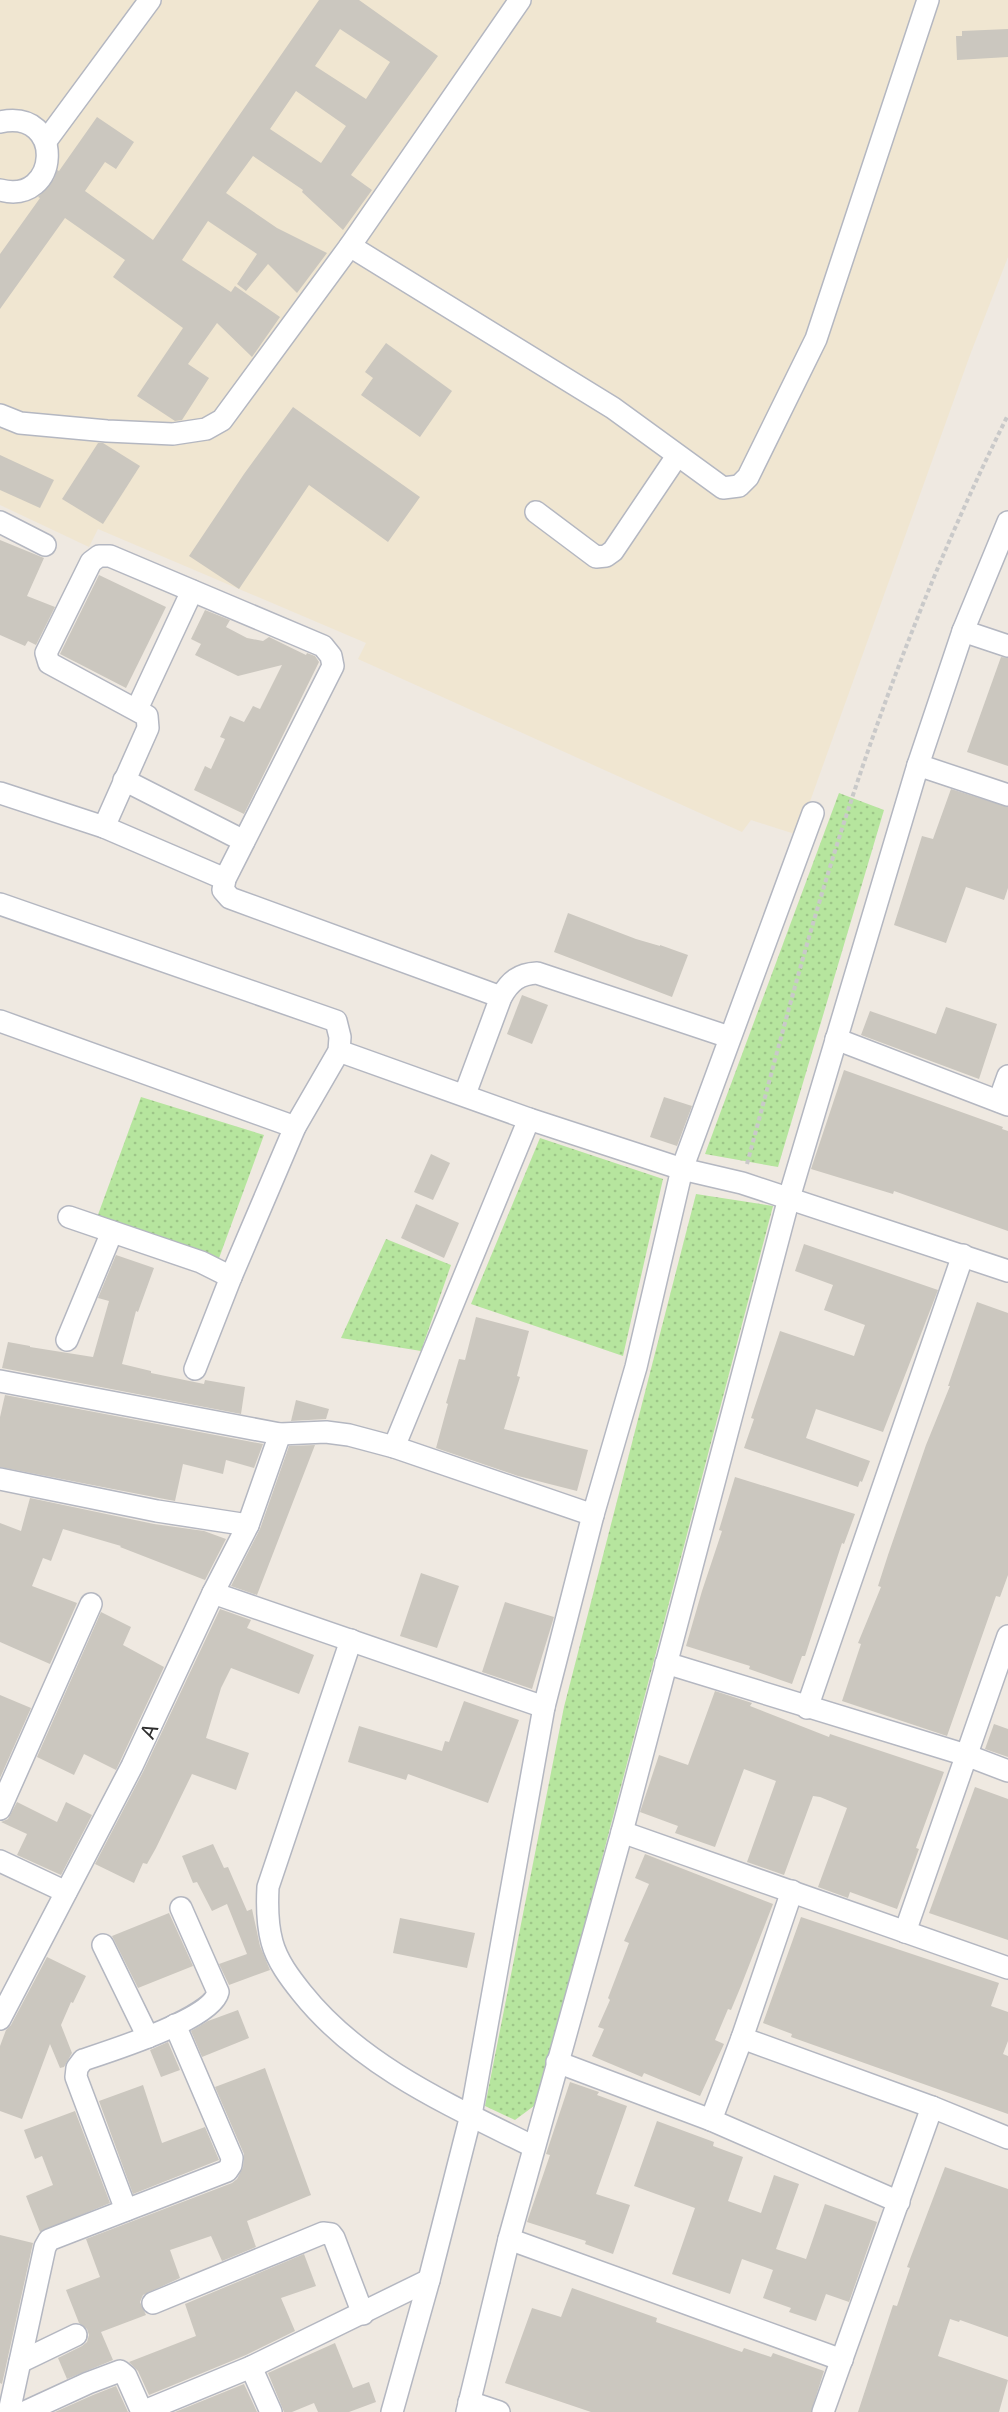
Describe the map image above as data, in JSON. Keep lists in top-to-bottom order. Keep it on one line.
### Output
{"streets":{"street":["A"]}}
